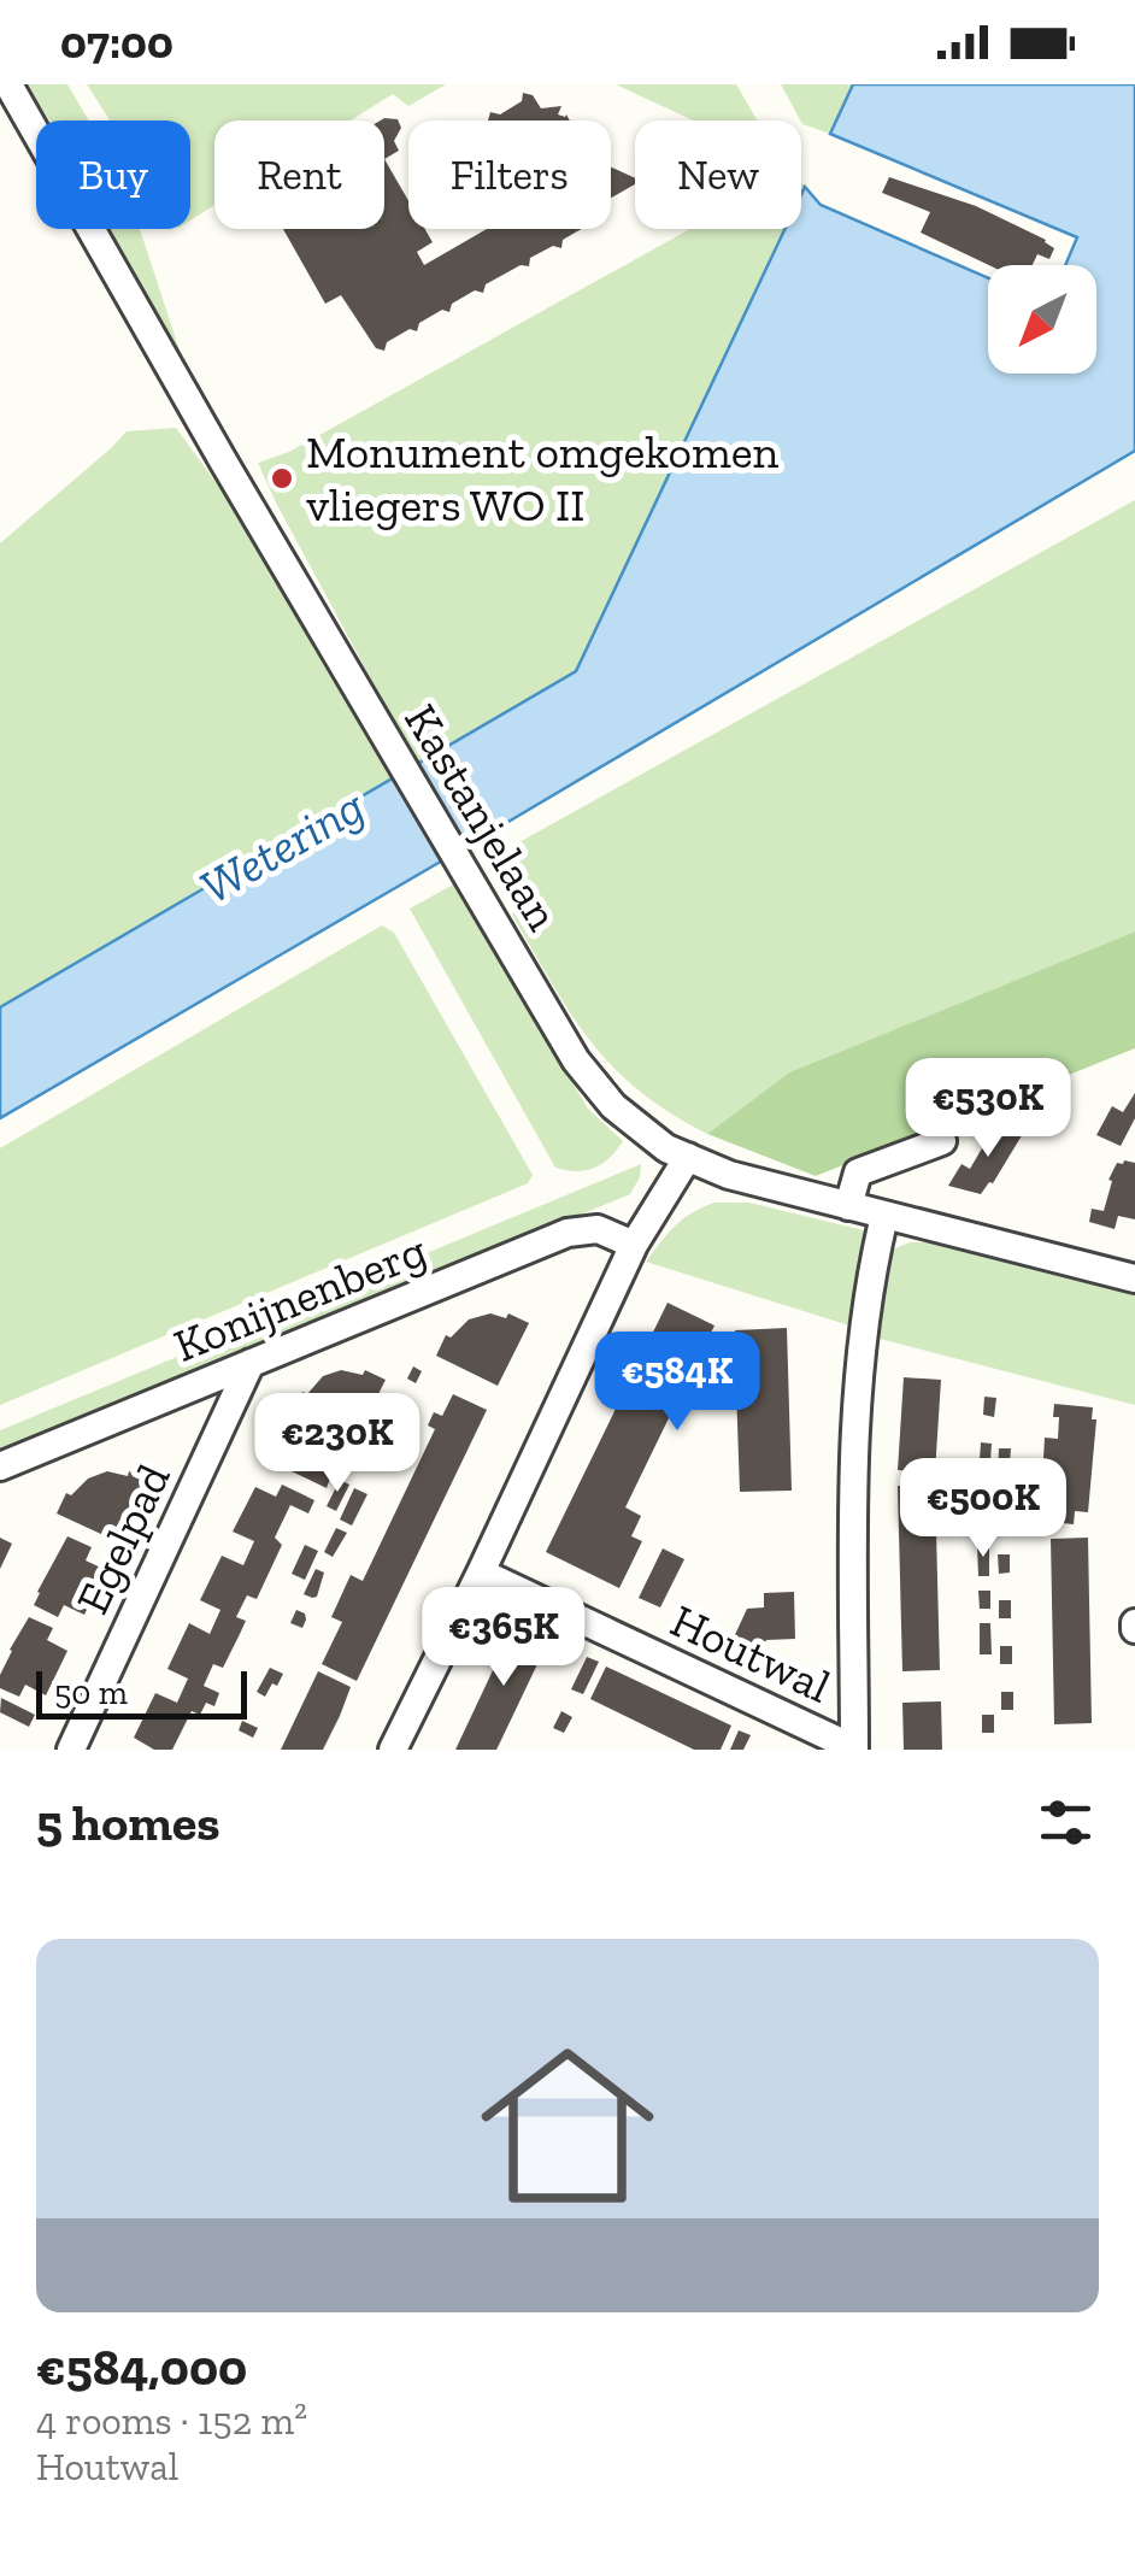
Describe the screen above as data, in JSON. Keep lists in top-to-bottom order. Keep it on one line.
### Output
{"streets":{"street":["Kastanjelaan","Konijnenberg","Egelpad","Houtwal"]},"crossings":[["Konijnenberg","Egelpad"]],"water":["Wetering"],"places":["Monument omgekomen vliegers WO II"],"scale_bar":"50 m","north":"bottom left","page":{"status":"07:00","chip":["Buy","Rent","Filters","New"],"price":["€530K","€584K","€230K","€500K","€365K"],"scale":"50 m","heading":"5 homes","list":[{"name":"€584,000","note":"4 rooms · 152 m² · Houtwal"}]}}
